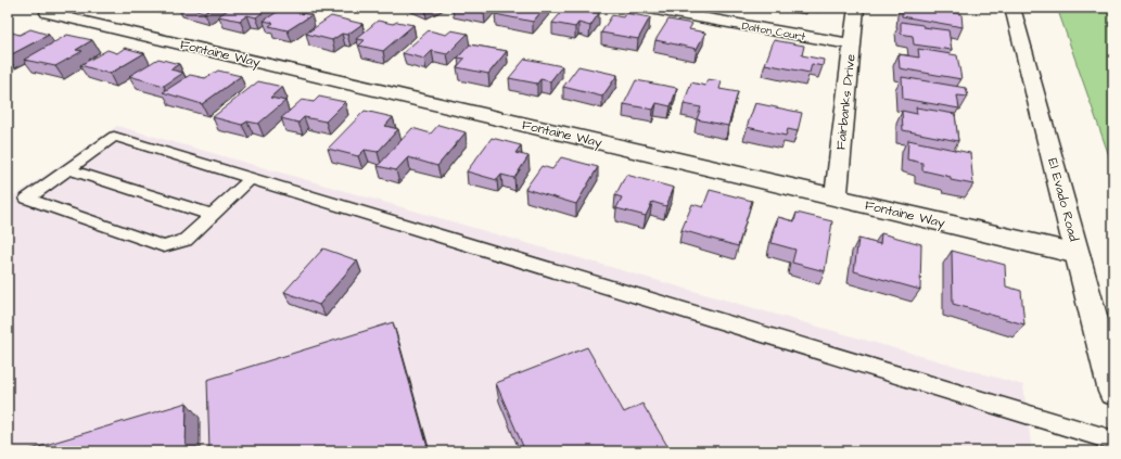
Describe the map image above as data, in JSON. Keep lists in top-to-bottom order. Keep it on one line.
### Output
{"streets":{"street":["Dalton Court","Fontaine Way","Fairbanks Drive","El Evado Road"]},"crossings":[["Dalton Court","Fairbanks Drive"],["Fontaine Way","Fairbanks Drive"],["Fontaine Way","El Evado Road"]]}
